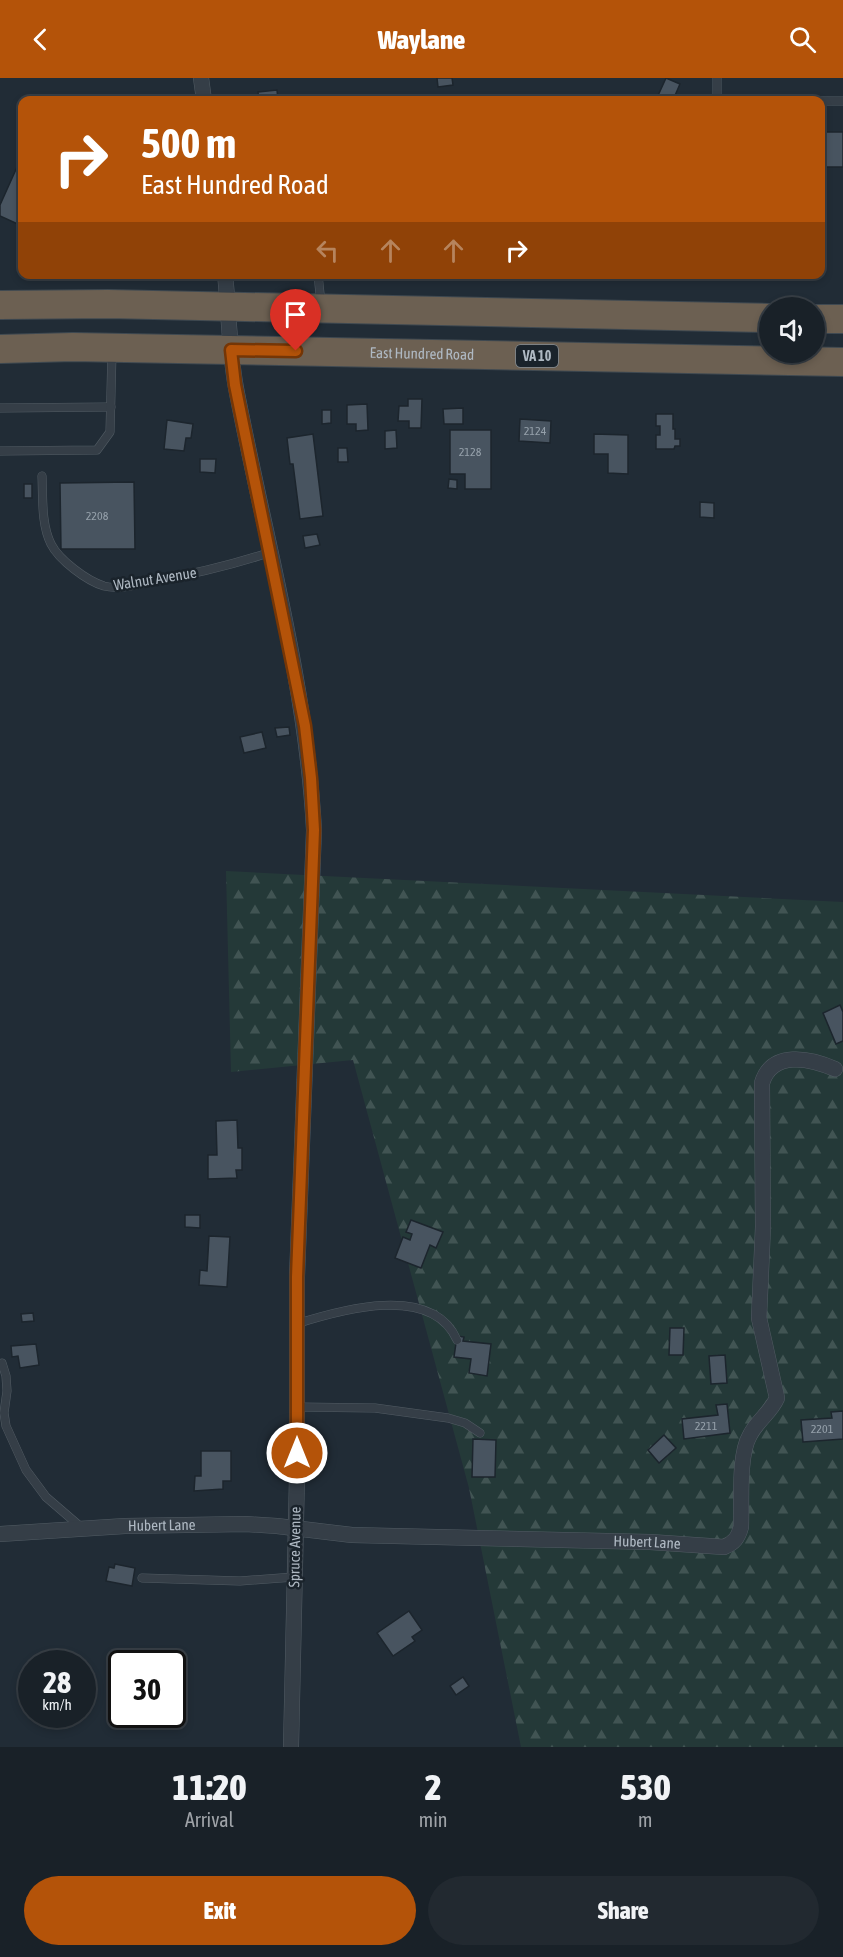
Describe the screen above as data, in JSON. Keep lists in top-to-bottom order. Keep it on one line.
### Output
{"streets":{"highway":["East Hundred Road","VA 10"],"street":["Hubert Lane","Spruce Avenue"],"lane":["Walnut Avenue"]},"crossings":[["East Hundred Road","Spruce Avenue"],["Walnut Avenue","Spruce Avenue"],["Hubert Lane","Spruce Avenue"]],"house_numbers":["2124","2128","2208","2211","2201"],"page":{"header":"Waylane","turn":["500 m","East Hundred Road"],"speed":"28 km/h","limit":"30","eta":["11:20","Arrival","2","min","530","m"],"buttons":["Exit","Share"]}}
